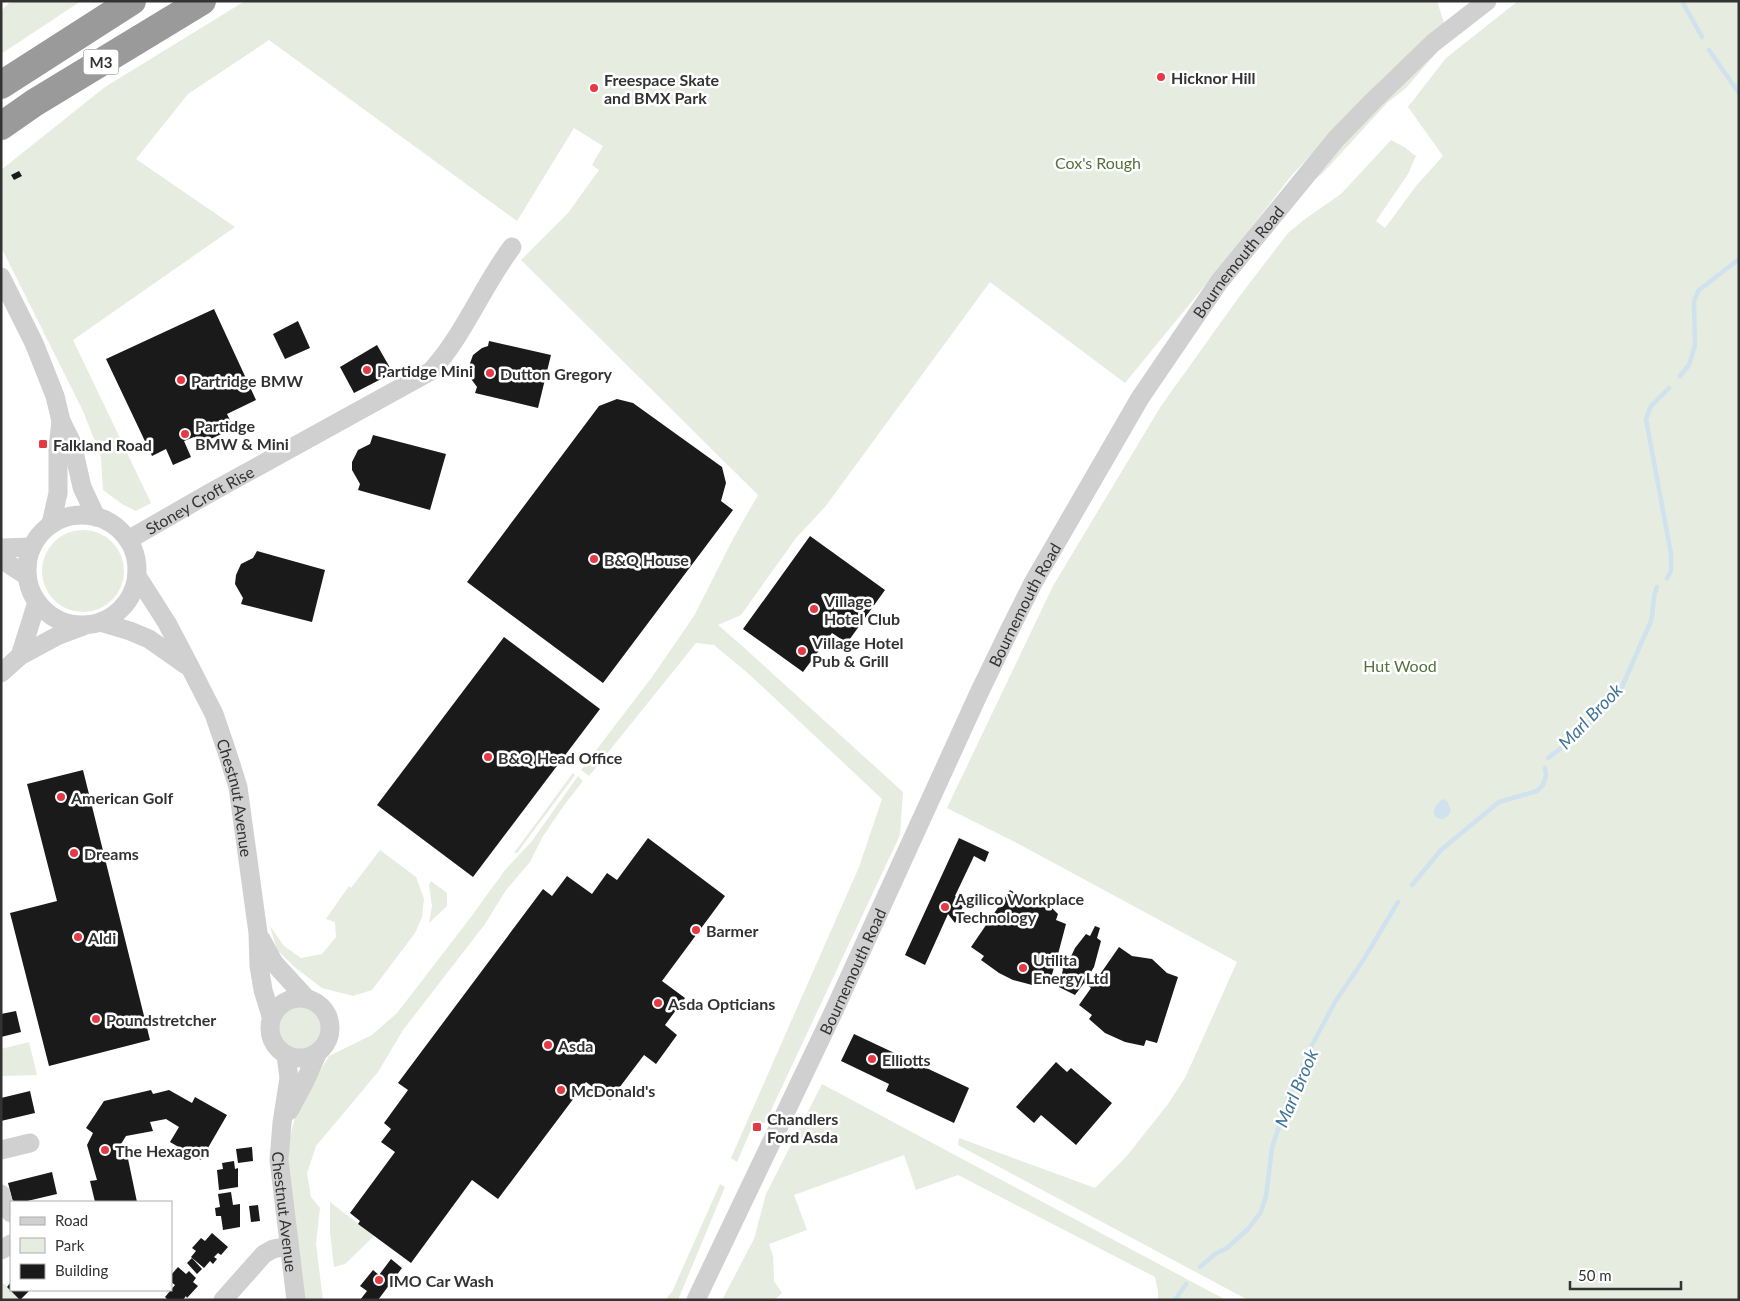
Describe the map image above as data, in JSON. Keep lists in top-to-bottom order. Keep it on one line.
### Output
{"streets":{"highway":["M3"],"street":["Bournemouth Road","Stoney Croft Rise","Chestnut Avenue"]},"crossings":[["Stoney Croft Rise","Chestnut Avenue"]],"water":["Marl Brook"],"parks":["Cox's Rough","Hut Wood"],"places":{"other":["Hicknor Hill","Freespace Skate and BMX Park","Partidge Mini","Dutton Gregory","Partridge BMW","Partidge BMW & Mini","B&Q House","Village Hotel Club","Village Hotel Pub & Grill","B&Q Head Office","American Golf","Dreams","Agilico Workplace Technology","Barmer","Aldi","Utilita Energy Ltd","Asda Opticians","Poundstretcher","Asda","Elliotts","McDonald's","The Hexagon","IMO Car Wash"],"transit":["Falkland Road","Chandlers Ford Asda"]},"legend":["Road","Park","Building"],"scale_bar":"50 m"}
